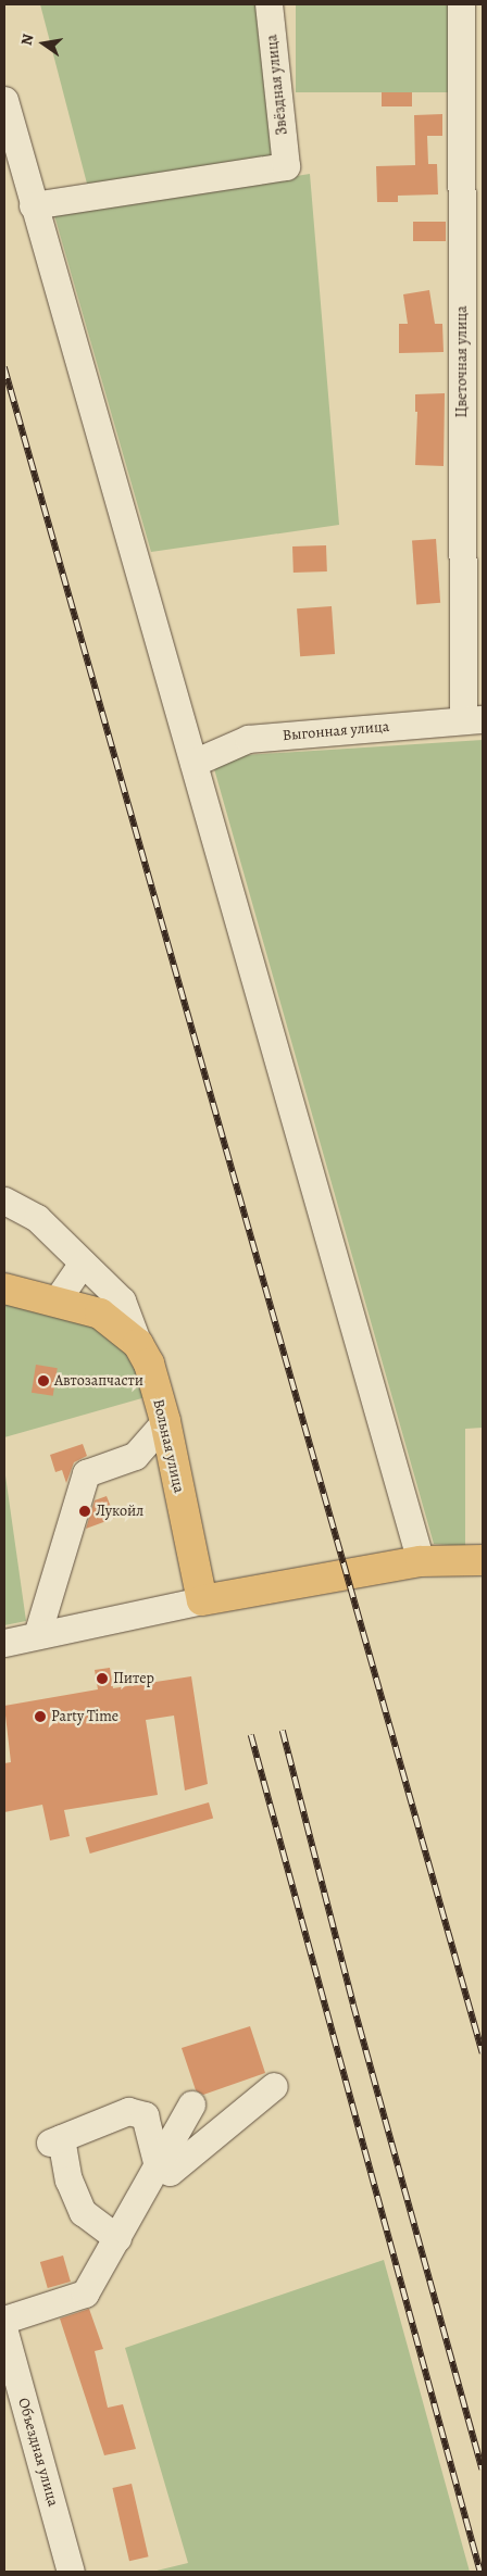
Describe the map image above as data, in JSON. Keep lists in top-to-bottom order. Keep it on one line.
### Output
{"streets":{"main road":["Вольная улица"],"street":["Звёздная улица","Цветочная улица","Выгонная улица","Объездная улица"]},"crossings":[["Цветочная улица","Выгонная улица"]],"places":["Автозапчасти","Лукойл","Питер","Party Time"],"north":"left"}
